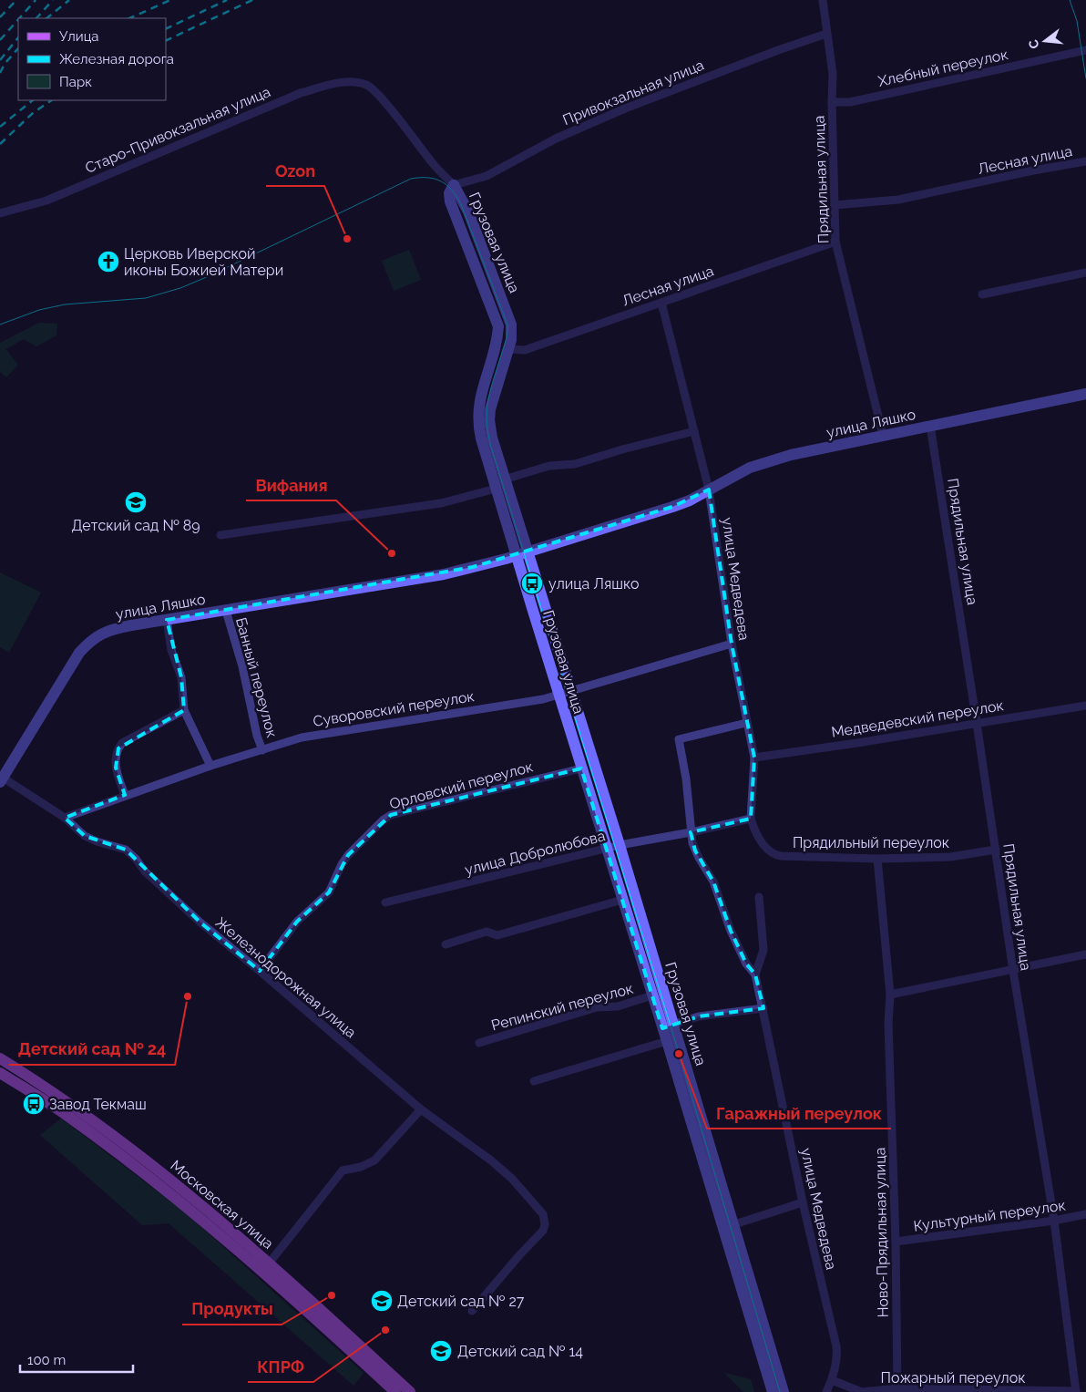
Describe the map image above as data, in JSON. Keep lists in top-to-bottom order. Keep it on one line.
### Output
{"streets":{"main road":["Московская улица"],"street":["Хлебный переулок","Привокзальная улица","Старо-Привокзальная улица","Лесная улица","Прядильная улица","Грузовая улица","улица Ляшко","улица Медведева","Банный переулок","Суворовский переулок","Медведевский переулок","Орловский переулок","Прядильный переулок","улица Добролюбова","Железнодорожная улица","Репинский переулок","Культурный переулок","Ново-Прядильная улица","Пожарный переулок"]},"crossings":[["Хлебный переулок","Прядильная улица"],["Привокзальная улица","Старо-Привокзальная улица"],["Привокзальная улица","Прядильная улица"],["Привокзальная улица","Грузовая улица"],["Старо-Привокзальная улица","Грузовая улица"],["Лесная улица","Прядильная улица"],["Лесная улица","Грузовая улица"],["Лесная улица","улица Медведева"],["Прядильная улица","улица Ляшко"],["Прядильная улица","Медведевский переулок"],["Прядильная улица","Прядильный переулок"],["Прядильная улица","Культурный переулок"],["Прядильная улица","Пожарный переулок"],["Грузовая улица","улица Ляшко"],["Грузовая улица","Суворовский переулок"],["Грузовая улица","Орловский переулок"],["Грузовая улица","улица Добролюбова"],["Грузовая улица","Репинский переулок"],["улица Ляшко","улица Медведева"],["улица Ляшко","Банный переулок"],["улица Ляшко","Железнодорожная улица"],["улица Медведева","Суворовский переулок"],["улица Медведева","Медведевский переулок"],["улица Медведева","Прядильный переулок"],["улица Медведева","улица Добролюбова"],["улица Медведева","Пожарный переулок"],["Банный переулок","Суворовский переулок"],["Суворовский переулок","Железнодорожная улица"],["Орловский переулок","Железнодорожная улица"],["Прядильный переулок","Ново-Прядильная улица"],["Культурный переулок","Ново-Прядильная улица"],["Ново-Прядильная улица","Пожарный переулок"]],"places":{"other":["Ozon","Вифания","Детский сад № 24","Гаражный переулок","Продукты","КПРФ"],"church":["Церковь Иверской иконы Божией Матери"],"school or university":["Детский сад № 89","Детский сад № 27","Детский сад № 14"],"bus stop":["улица Ляшко","Завод Текмаш"]},"legend":["Улица","Железная дорога","Парк"],"scale_bar":"100 m","north":"left"}
